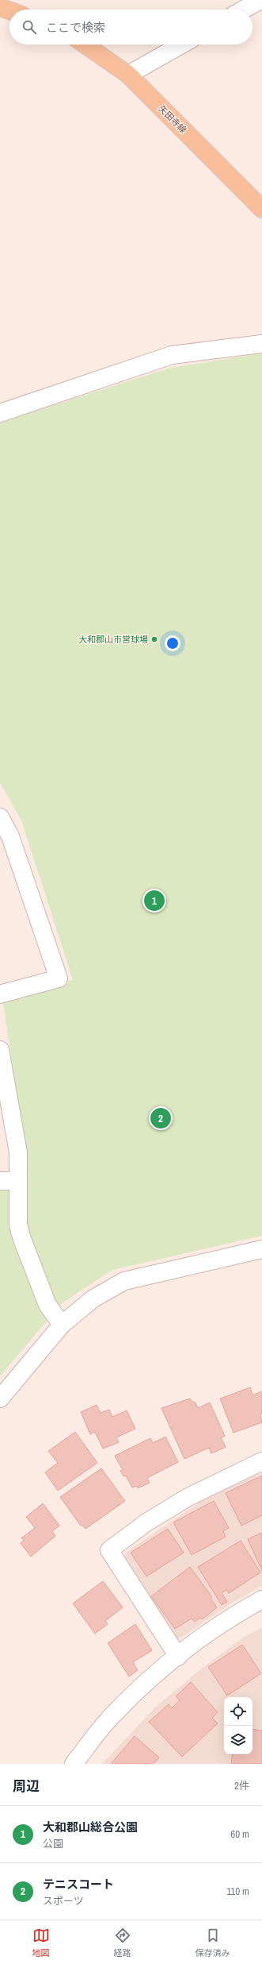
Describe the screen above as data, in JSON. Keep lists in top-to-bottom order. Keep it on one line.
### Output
{"streets":{"main road":["矢田寺線"]},"places":["大和郡山市営球場"],"page":{"search":"ここで検索","pins":["1","2"],"heading":["周辺","2件"],"list":[{"mark":"1","name":"大和郡山総合公園","note":"公園","value":"60 m"},{"mark":"2","name":"テニスコート","note":"スポーツ","value":"110 m"}],"nav":["地図","経路","保存済み"]}}
